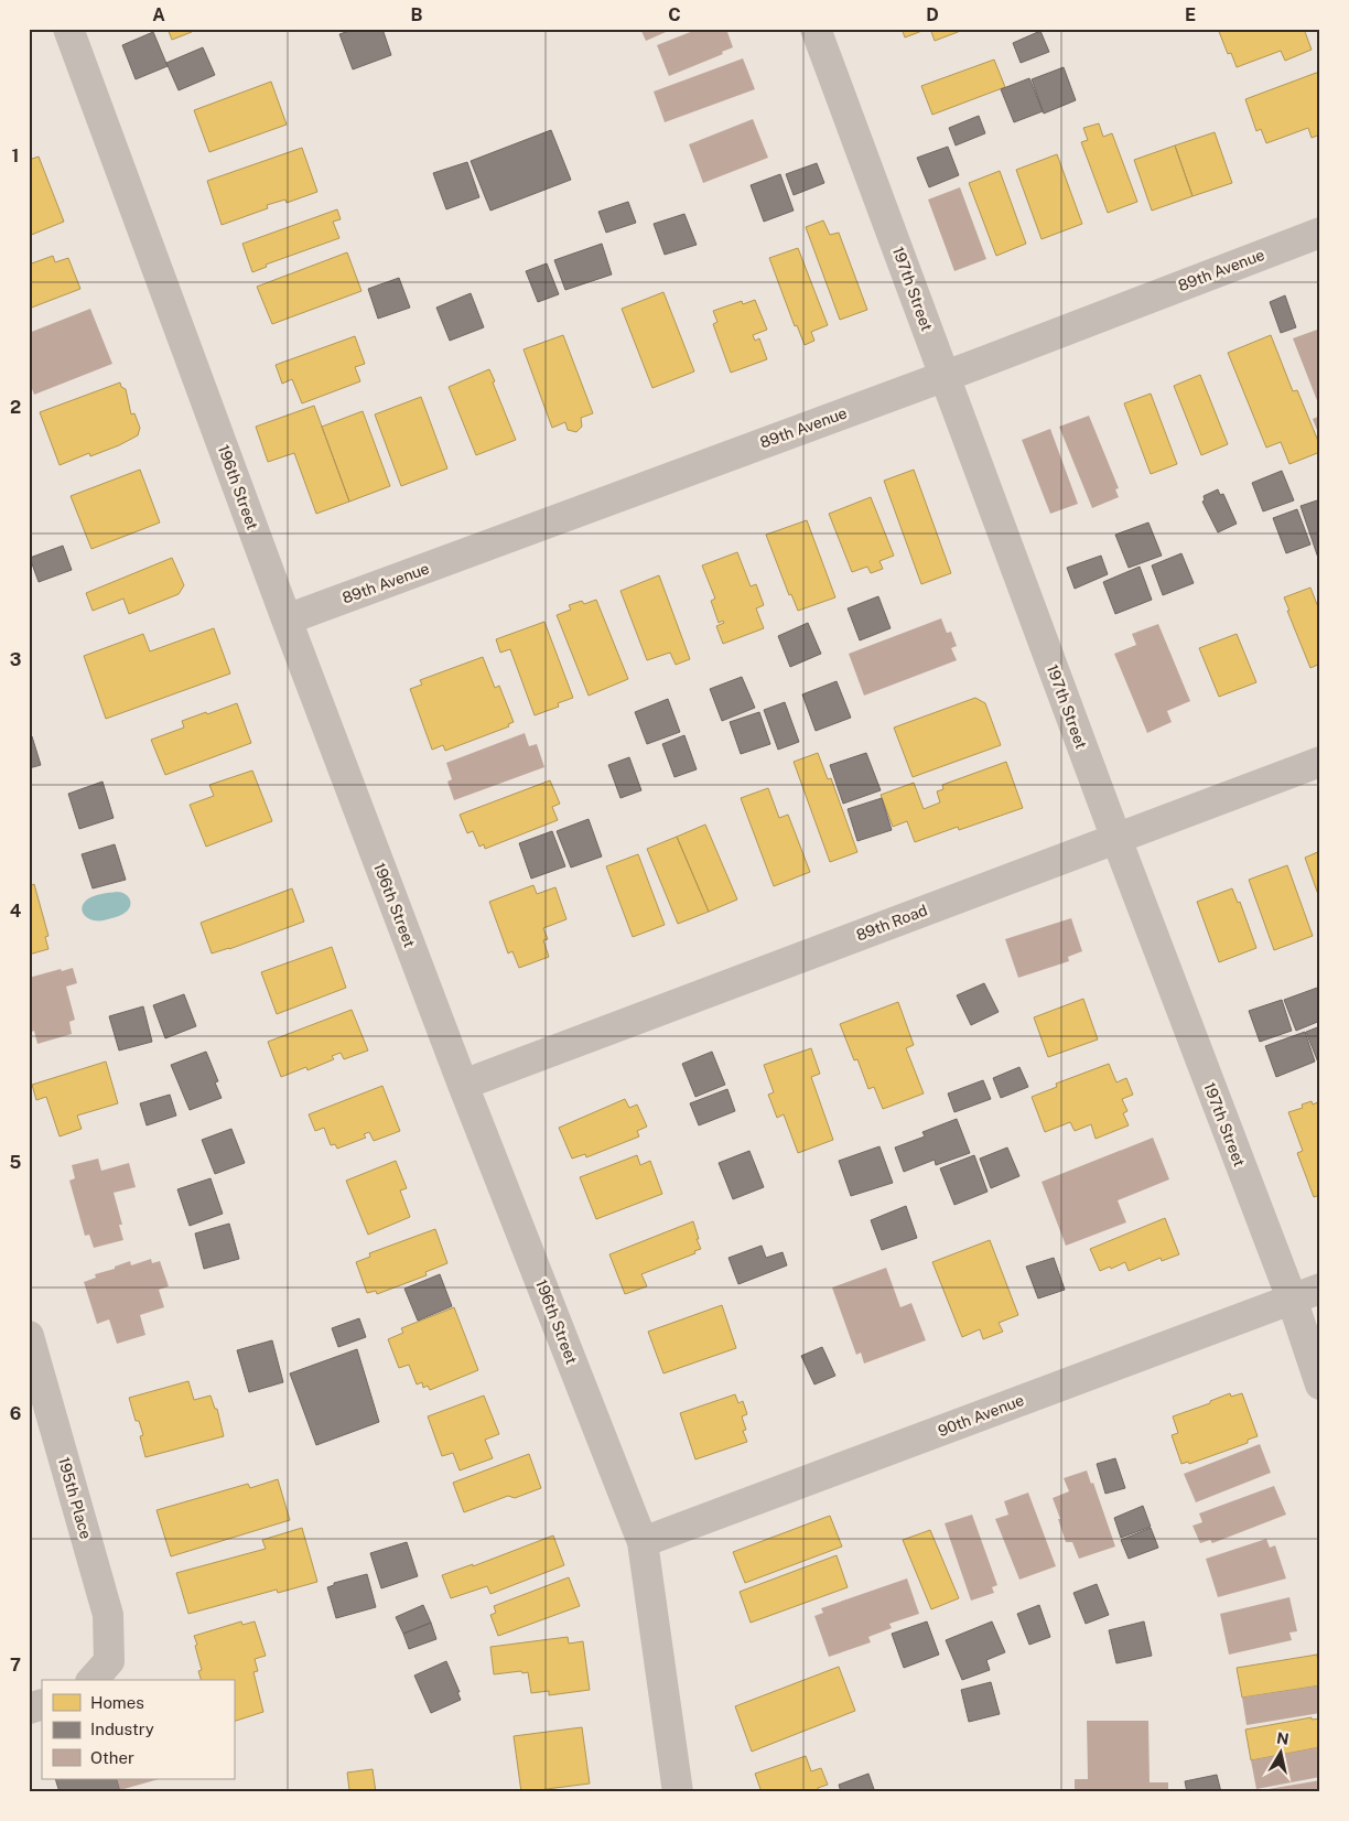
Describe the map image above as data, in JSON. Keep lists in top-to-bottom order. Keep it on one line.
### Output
{"streets":{"street":["89th Avenue","197th Street","196th Street","89th Road","90th Avenue","195th Place"]},"crossings":[["89th Avenue","197th Street"],["89th Avenue","196th Street"],["197th Street","89th Road"],["197th Street","90th Avenue"],["196th Street","89th Road"],["196th Street","90th Avenue"]],"legend":["Homes","Industry","Other"],"north":"top","grid":{"columns":["A","B","C","D","E"],"rows":["1","2","3","4","5","6","7"]}}
